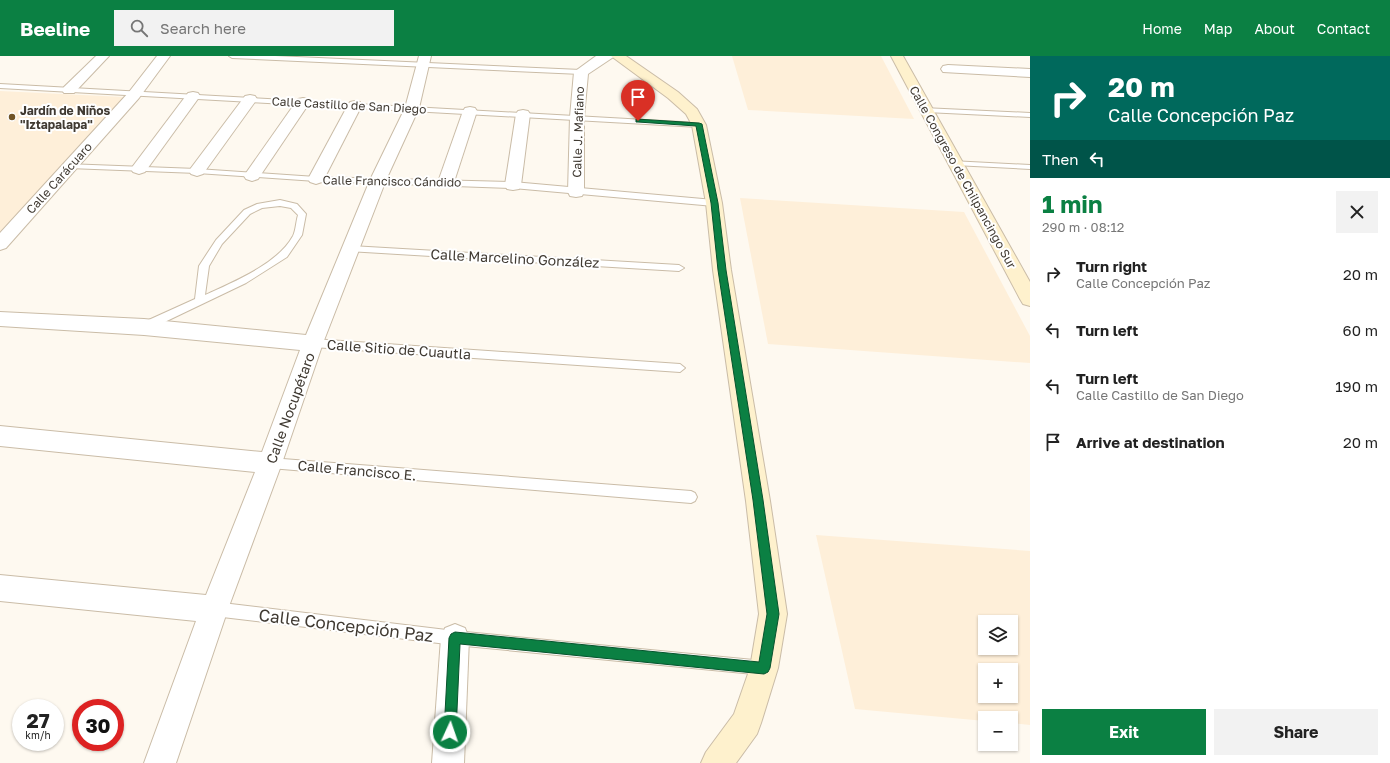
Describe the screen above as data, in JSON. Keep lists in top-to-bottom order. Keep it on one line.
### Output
{"streets":{"street":["Calle J. Mafiano","Calle Congreso de Chilpancingo Sur","Calle Carácuaro","Calle Sitio de Cuautla","Calle Nocupétaro","Calle Francisco E.","Calle Concepción Paz"],"lane":["Calle Castillo de San Diego","Calle Francisco Cándido","Calle Marcelino González"]},"crossings":[["Calle Castillo de San Diego","Calle J. Mafiano"],["Calle Castillo de San Diego","Calle Carácuaro"],["Calle Castillo de San Diego","Calle Nocupétaro"],["Calle J. Mafiano","Calle Francisco Cándido"],["Calle Carácuaro","Calle Francisco Cándido"],["Calle Francisco Cándido","Calle Nocupétaro"],["Calle Marcelino González","Calle Nocupétaro"],["Calle Sitio de Cuautla","Calle Nocupétaro"],["Calle Nocupétaro","Calle Francisco E."],["Calle Nocupétaro","Calle Concepción Paz"]],"places":["Jardín de Niños \"Iztapalapa\""],"page":{"header":"Beeline","search":"Search here","nav":["Home","Map","About","Contact"],"turn":["20 m","Calle Concepción Paz"],"then":"Then","heading":["1 min","290 m · 08:12"],"list":[{"name":"Turn right","note":"Calle Concepción Paz","value":"20 m"},{"name":"Turn left","value":"60 m"},{"name":"Turn left","note":"Calle Castillo de San Diego","value":"190 m"},{"name":"Arrive at destination","value":"20 m"}],"map_buttons":["+","−"],"speed":"27 km/h","limit":"30","buttons":["Exit","Share"]}}
